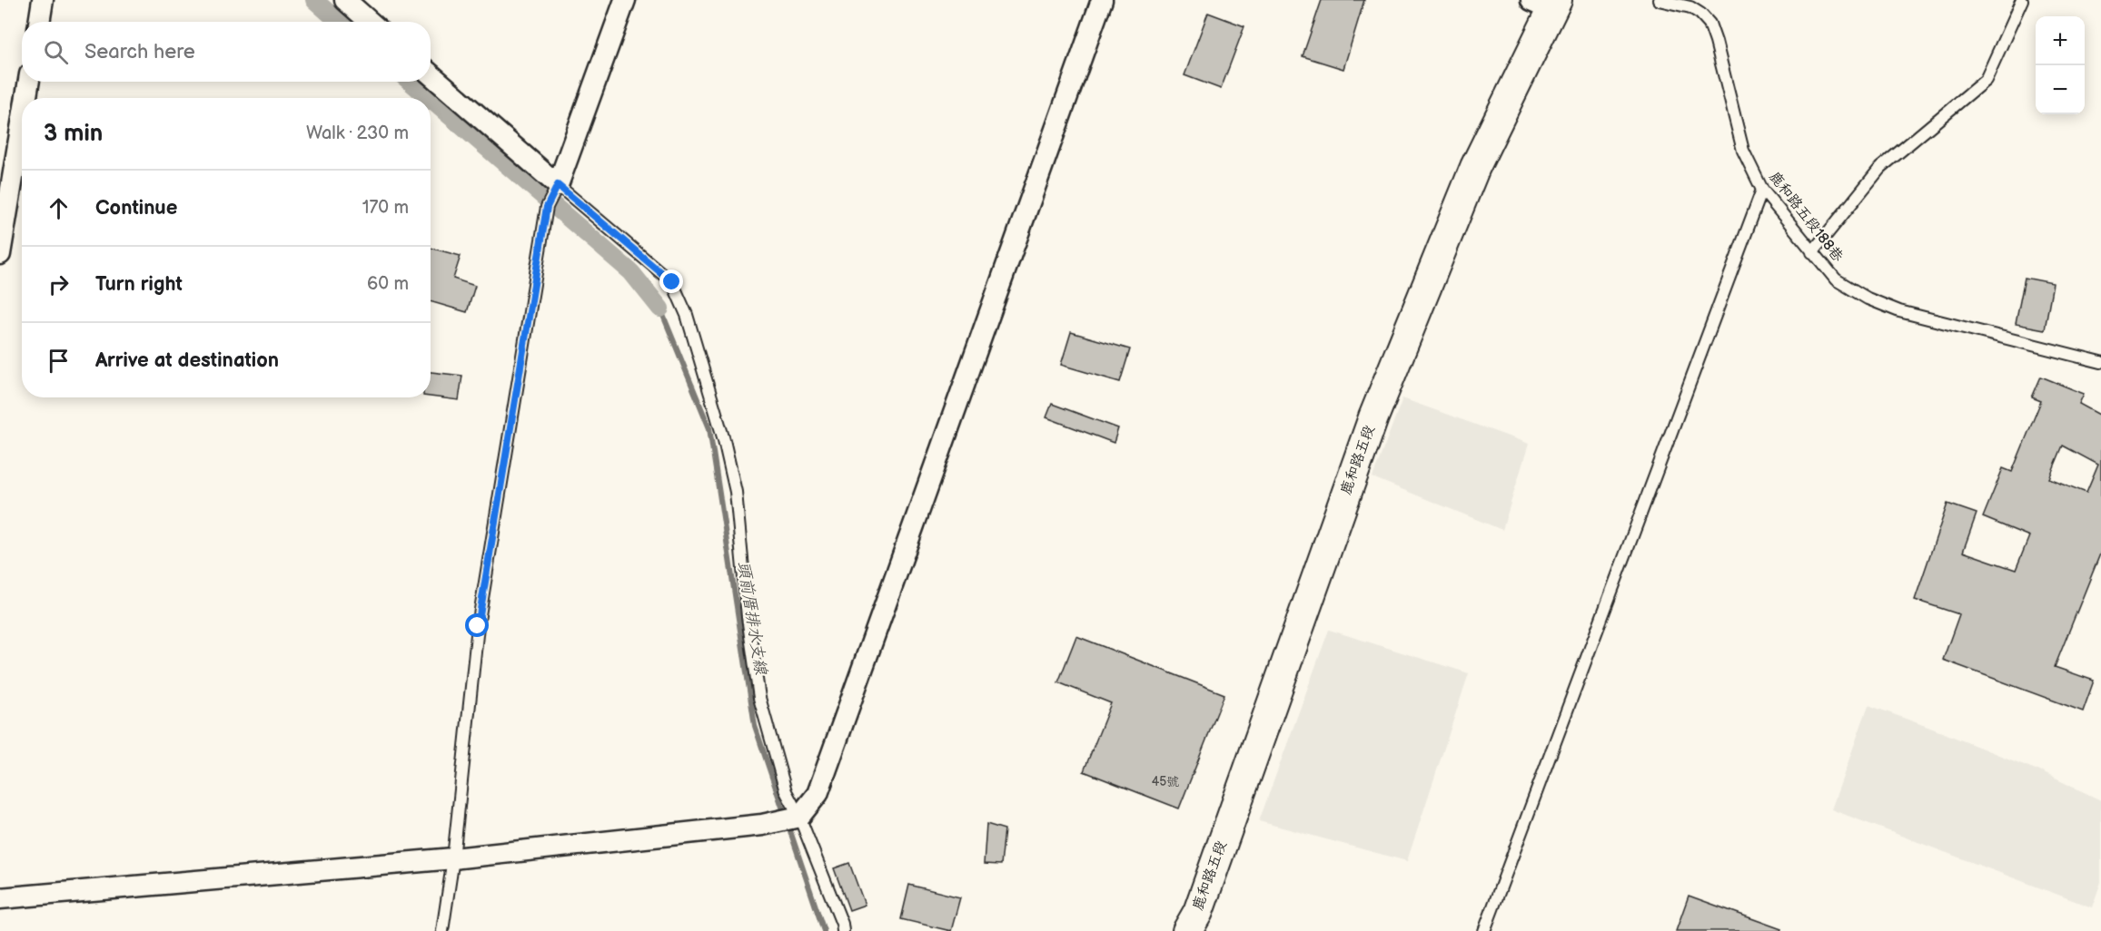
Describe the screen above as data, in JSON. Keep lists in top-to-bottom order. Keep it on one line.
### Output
{"streets":{"main road":["鹿和路五段"],"lane":["鹿和路五段188巷"]},"water":["頭前厝排水支線"],"house_numbers":["45號"],"page":{"map_buttons":["+","−"],"search":"Search here","heading":["3 min","Walk · 230 m"],"list":[["Continue","170 m"],["Turn right","60 m"],"Arrive at destination"]}}
